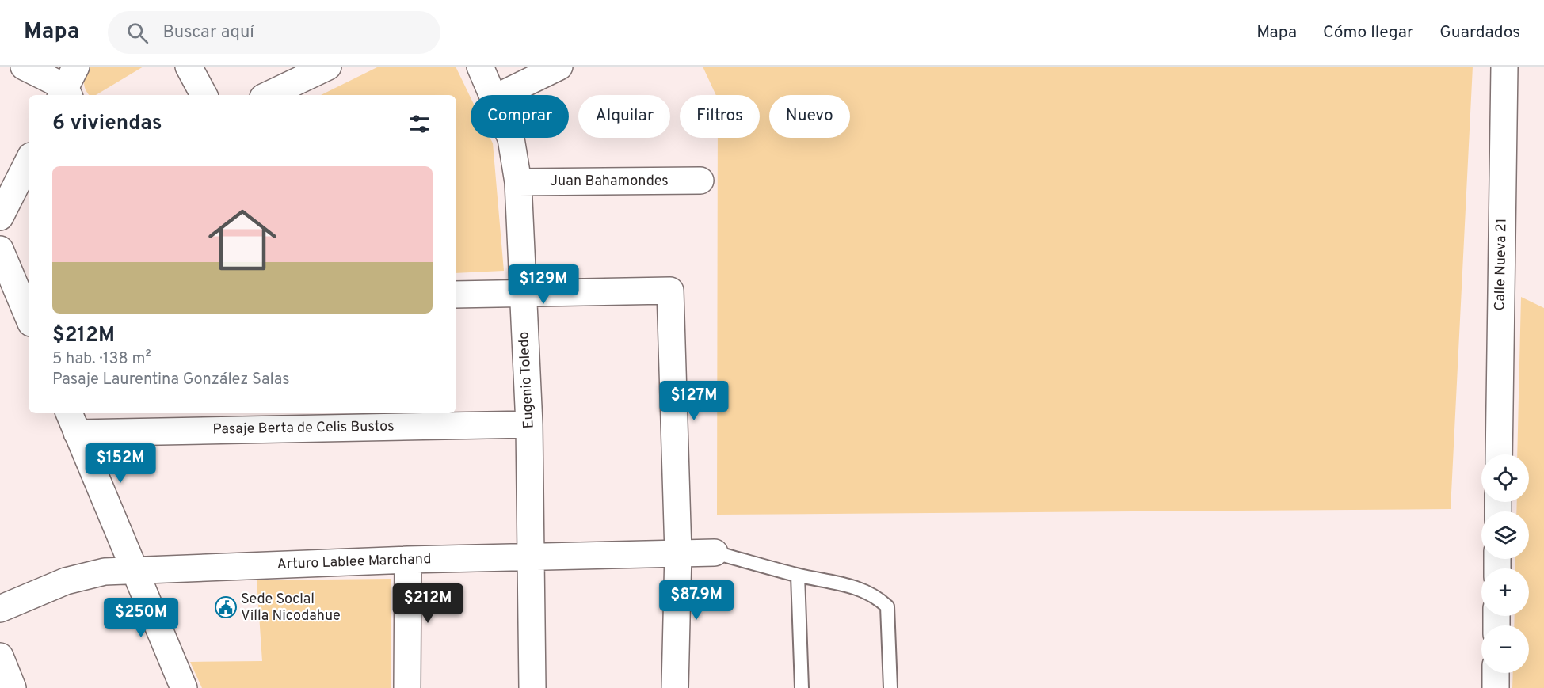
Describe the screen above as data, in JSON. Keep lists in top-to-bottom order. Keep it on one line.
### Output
{"streets":{"street":["Juan Bahamondes","Calle Nueva 21","Eugenio Toledo","Pasaje Berta de Celis Bustos","Arturo Lablee Marchand"]},"crossings":[["Juan Bahamondes","Eugenio Toledo"],["Eugenio Toledo","Pasaje Berta de Celis Bustos"],["Eugenio Toledo","Arturo Lablee Marchand"]],"places":{"public building":["Sede Social Villa Nicodahue"]},"page":{"header":"Mapa","search":"Buscar aquí","nav":["Mapa","Cómo llegar","Guardados"],"chip":["Comprar","Alquilar","Filtros","Nuevo"],"heading":"6 viviendas","list":[{"name":"$212M","note":"5 hab. · 138 m² · Pasaje Laurentina González Salas"}],"price":["$129M","$127M","$152M","$87.9M","$212M","$250M"],"map_buttons":["+","−"]}}
